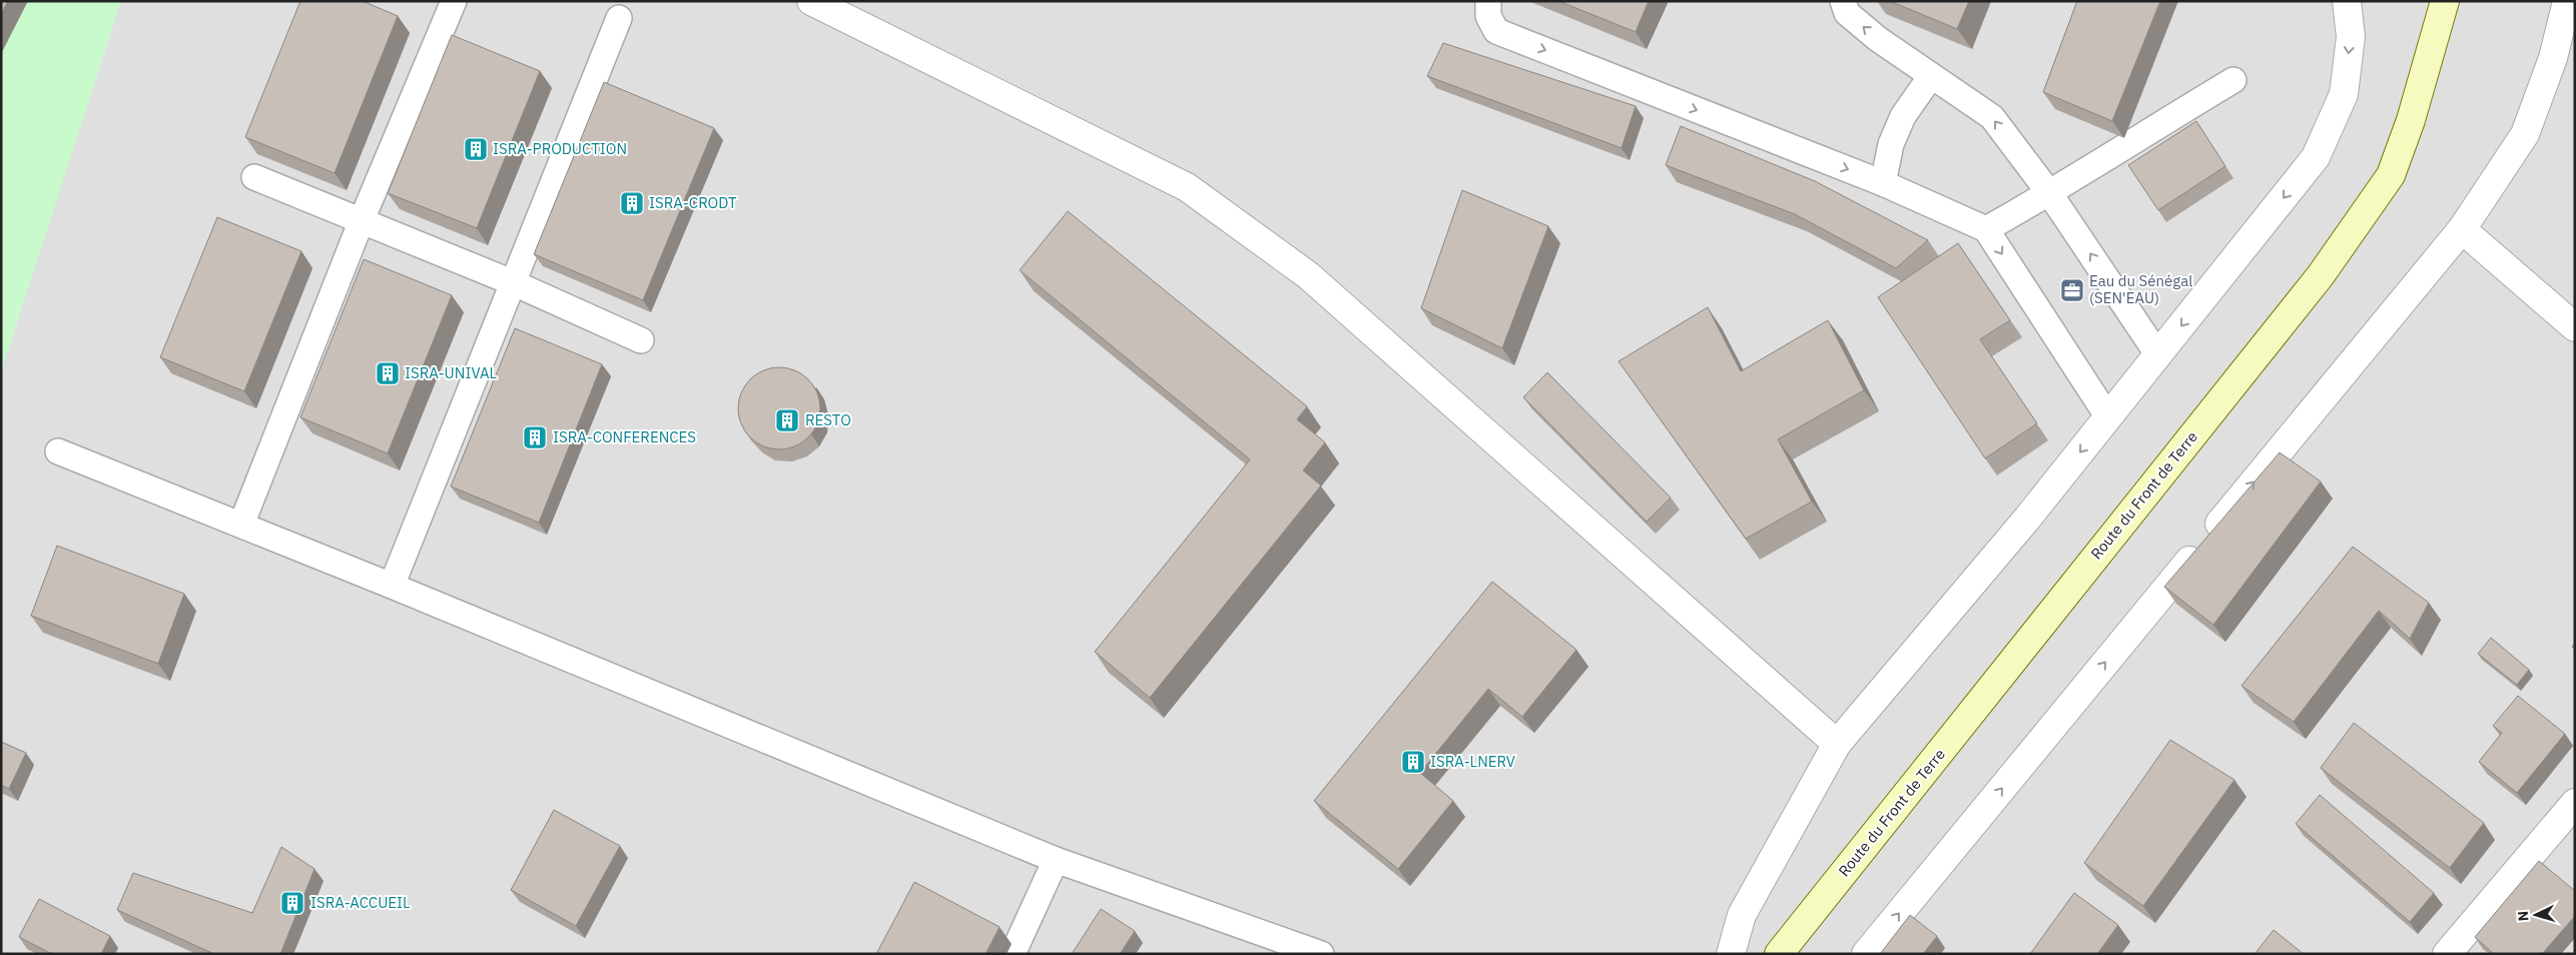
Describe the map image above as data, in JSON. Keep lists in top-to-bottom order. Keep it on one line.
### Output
{"streets":{"main road":["Route du Front de Terre"]},"places":{"building":["ISRA-PRODUCTION","ISRA-CRODT","ISRA-UNIVAL","RESTO","ISRA-CONFERENCES","ISRA-LNERV","ISRA-ACCUEIL"],"office":["Eau du Sénégal (SEN'EAU)"]},"north":"left"}
